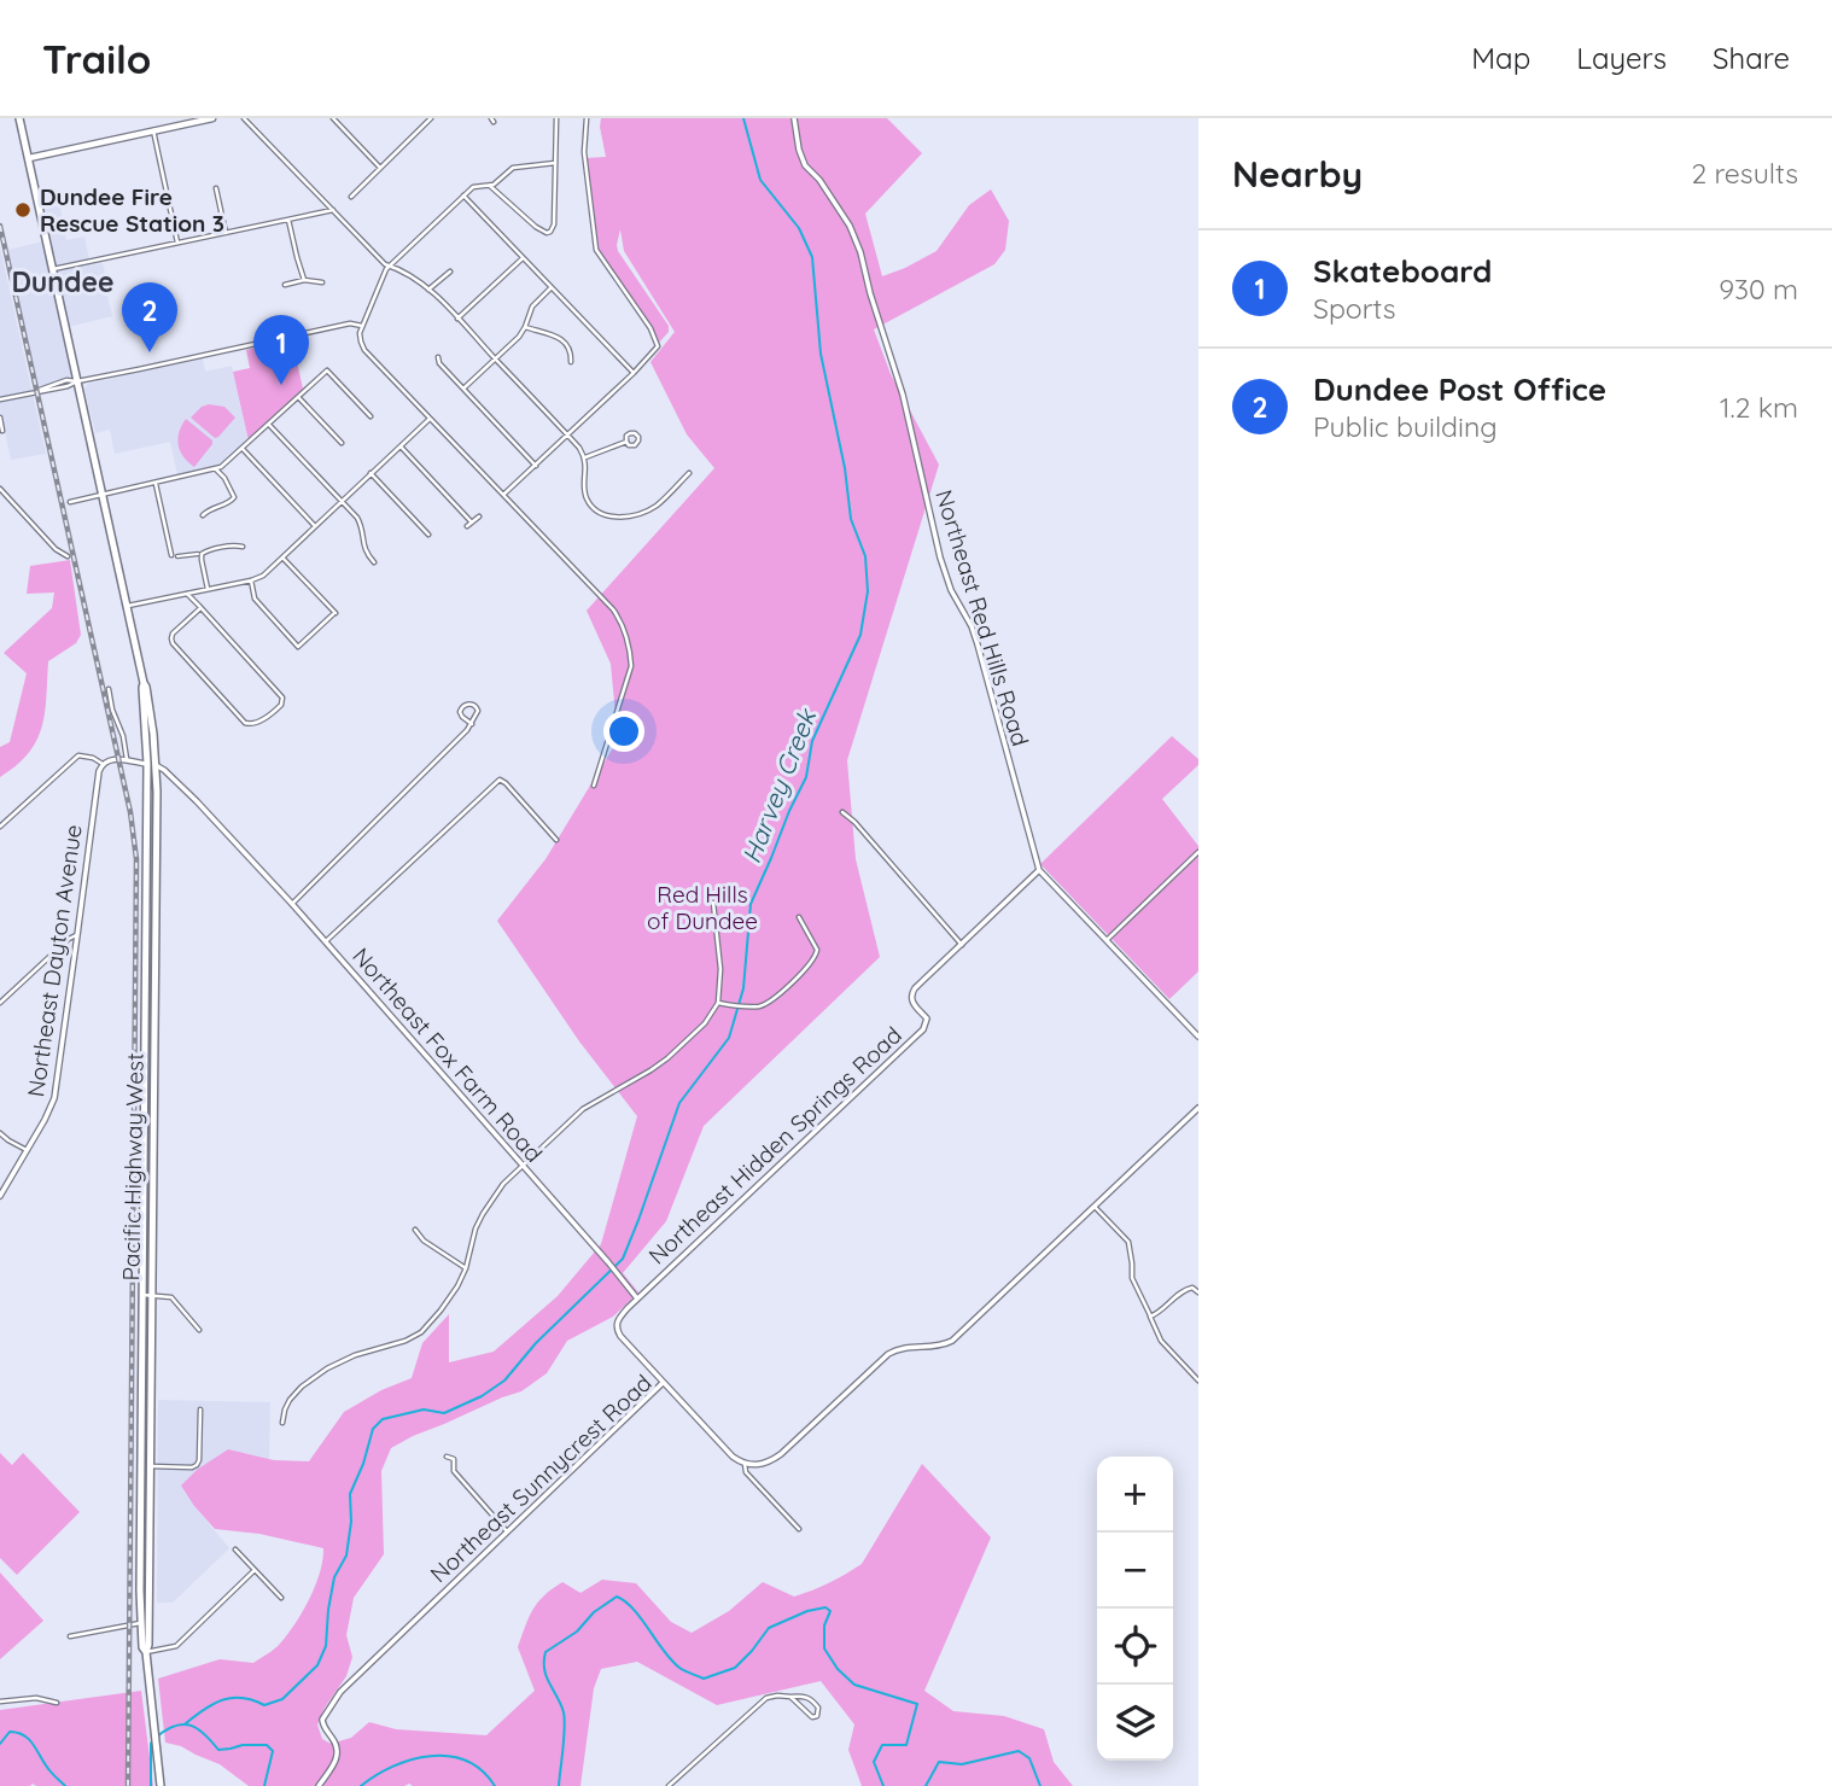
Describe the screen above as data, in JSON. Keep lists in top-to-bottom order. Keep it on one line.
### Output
{"streets":{"main road":["Pacific Highway West"],"street":["Northeast Red Hills Road","Northeast Dayton Avenue","Northeast Fox Farm Road","Northeast Hidden Springs Road","Northeast Sunnycrest Road"]},"crossings":[["Northeast Red Hills Road","Northeast Hidden Springs Road"],["Northeast Fox Farm Road","Northeast Hidden Springs Road"],["Northeast Fox Farm Road","Pacific Highway West"]],"districts":["Dundee"],"water":["Harvey Creek"],"parks":["Red Hills of Dundee"],"places":["Dundee Fire Rescue Station 3"],"page":{"header":"Trailo","nav":["Map","Layers","Share"],"heading":["Nearby","2 results"],"list":[{"mark":"1","name":"Skateboard","note":"Sports","value":"930 m"},{"mark":"2","name":"Dundee Post Office","note":"Public building","value":"1.2 km"}],"pins":["2","1"],"map_buttons":["+","−"]}}
